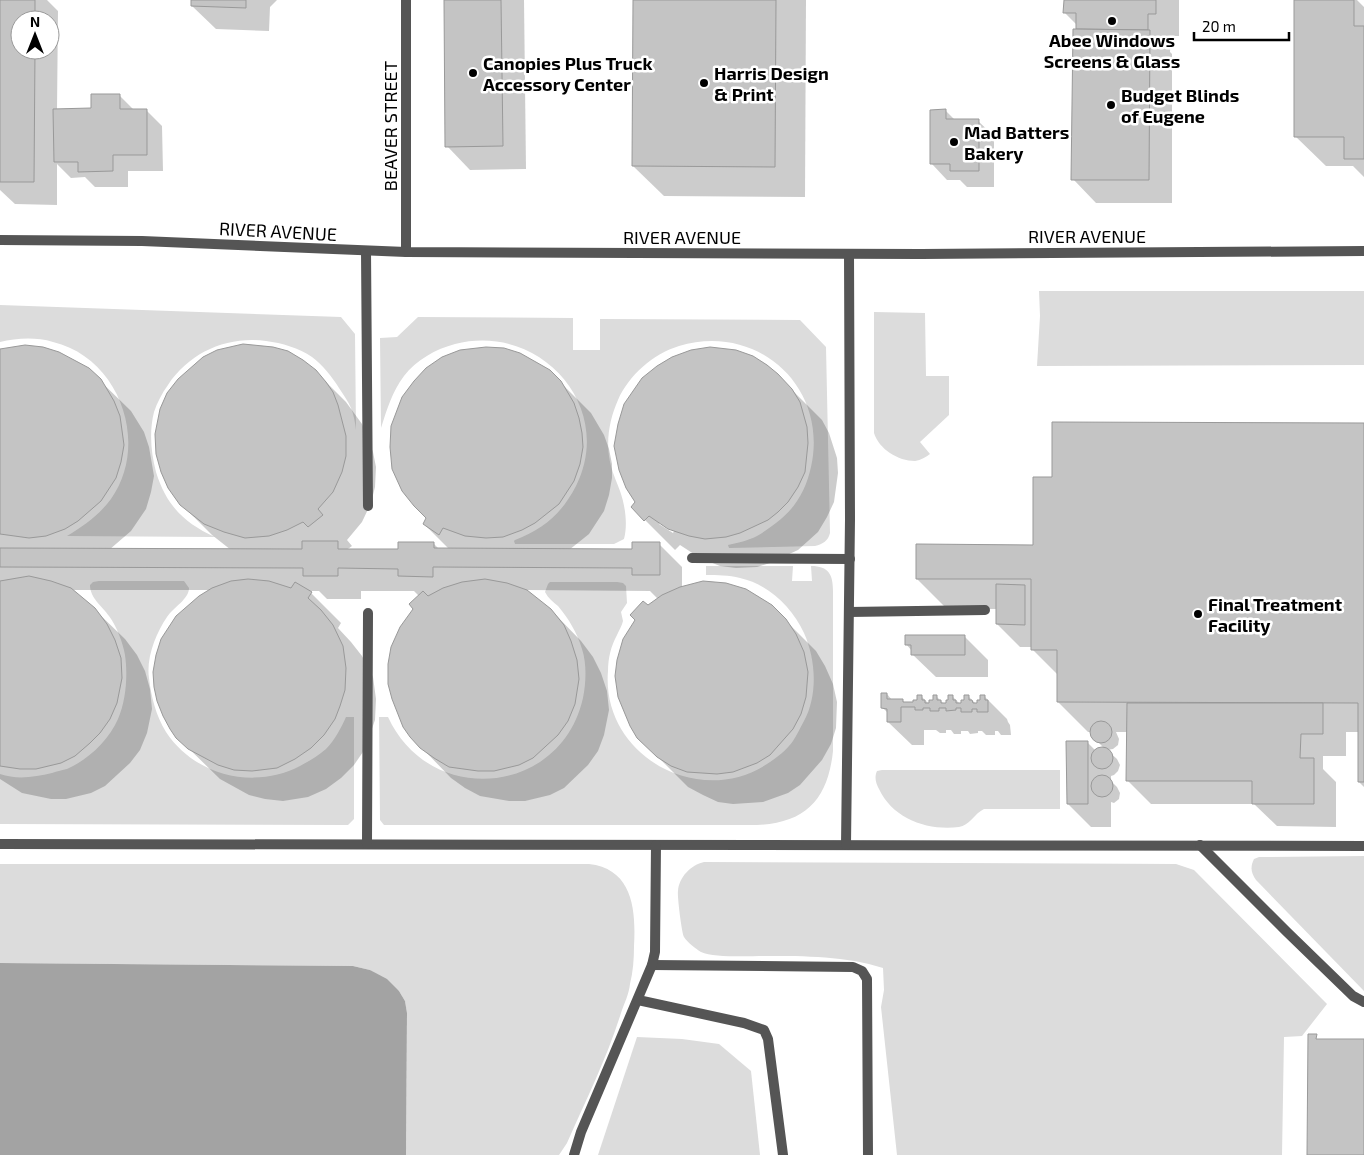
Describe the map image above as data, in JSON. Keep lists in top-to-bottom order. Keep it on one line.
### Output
{"streets":{"street":["BEAVER STREET","RIVER AVENUE"]},"crossings":[["BEAVER STREET","RIVER AVENUE"]],"places":["Abee Windows Screens & Glass","Canopies Plus Truck Accessory Center","Harris Design & Print","Budget Blinds of Eugene","Mad Batters Bakery","Final Treatment Facility"],"scale_bar":"20 m","north":"top"}
